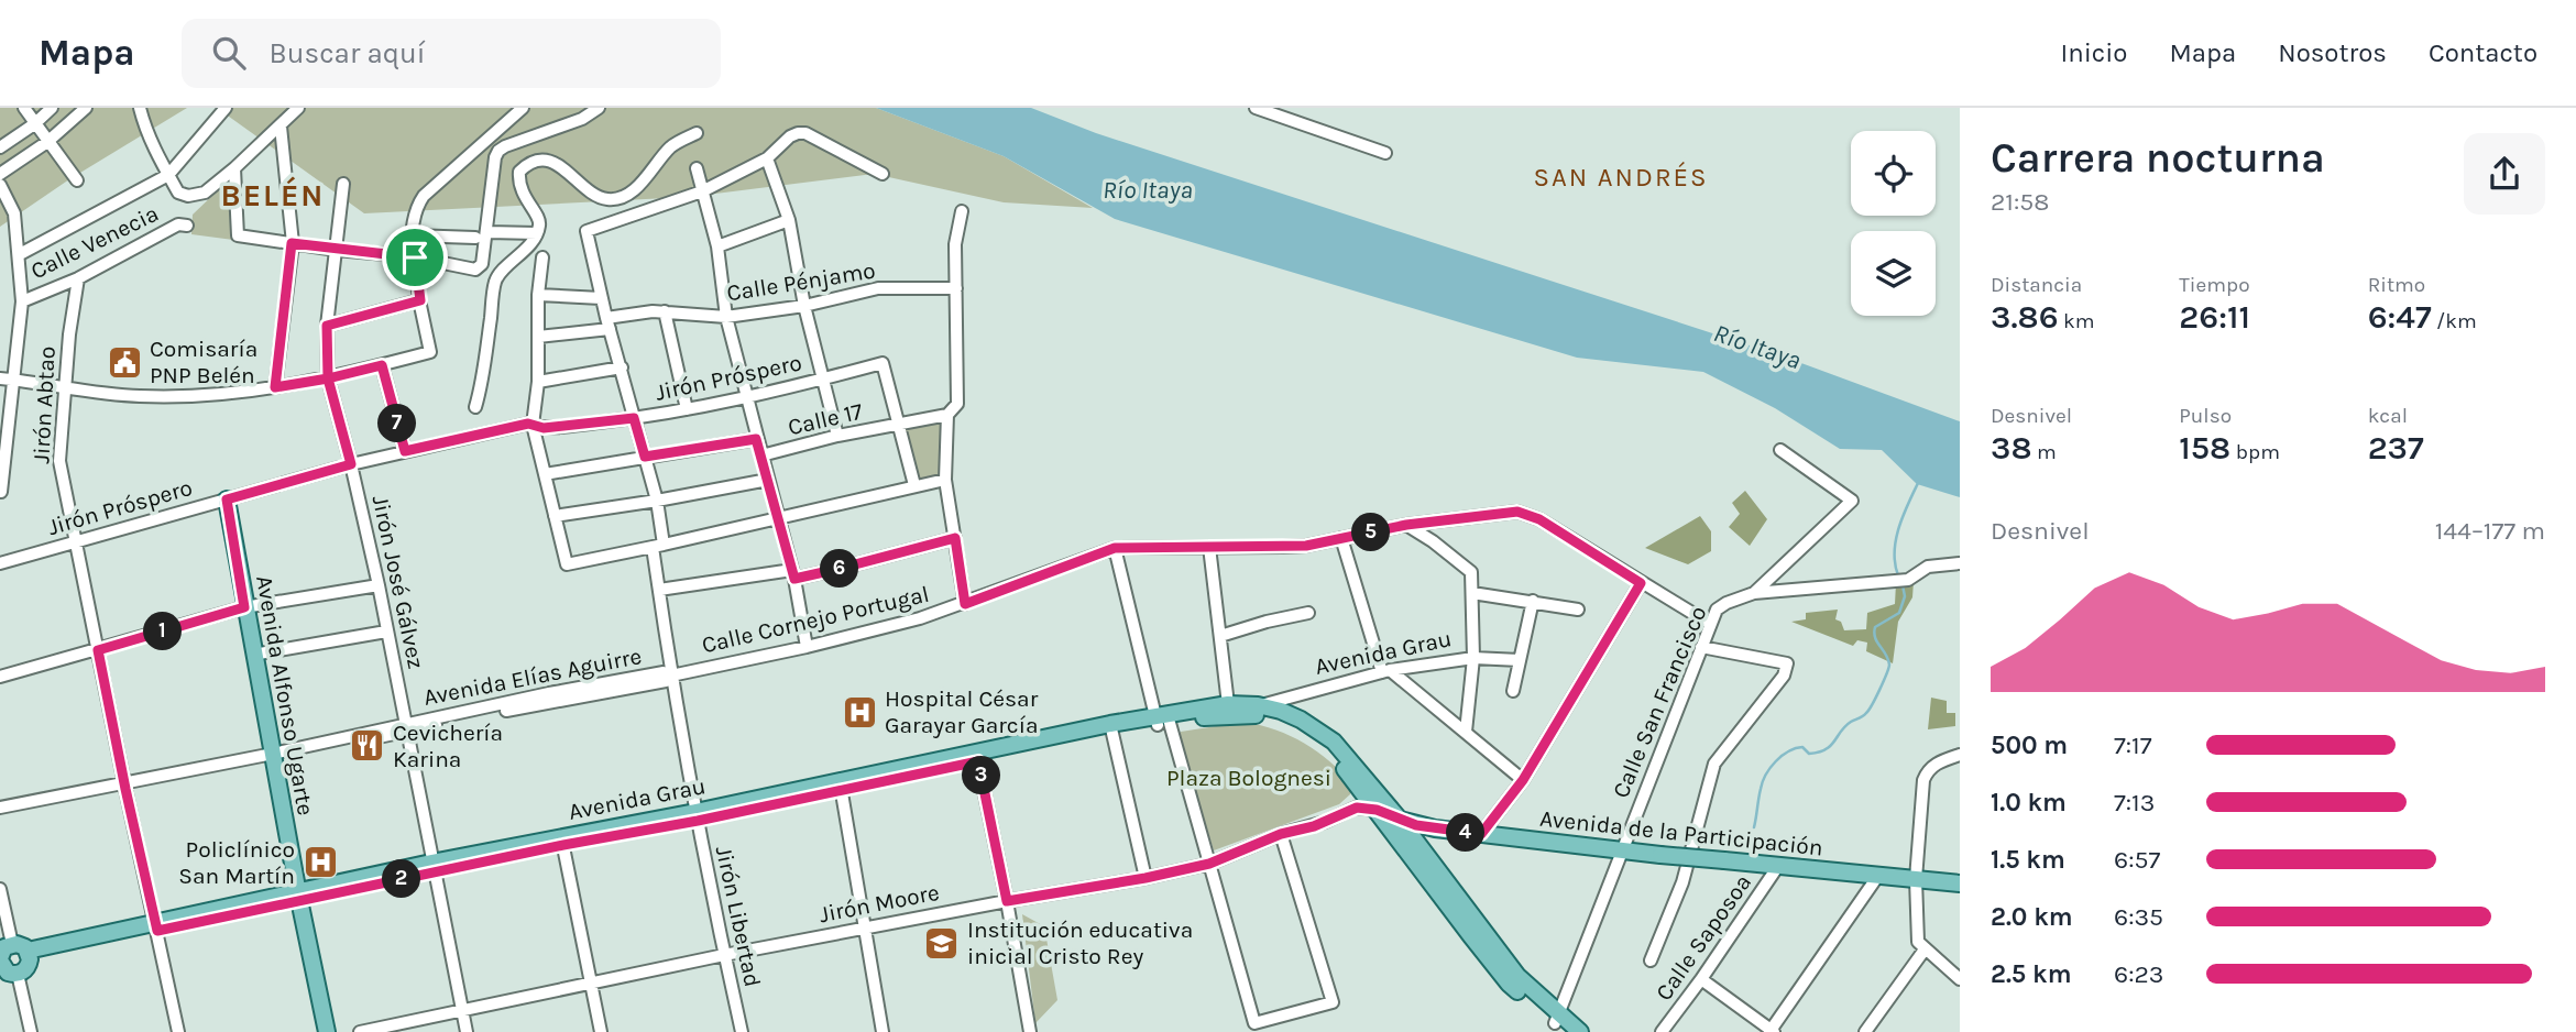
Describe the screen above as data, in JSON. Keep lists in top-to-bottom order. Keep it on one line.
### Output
{"streets":{"main road":["Avenida Grau","Avenida Alfonso Ugarte","Avenida de la Participación"],"street":["Calle Venecia","Calle Pénjamo","Jirón Próspero","Jirón Abtao","Calle 17","Jirón José Gálvez","Calle Cornejo Portugal","Avenida Elías Aguirre","Calle San Francisco","Jirón Moore","Jirón Libertad","Calle Saposoa"]},"crossings":[["Calle Venecia","Jirón Abtao"],["Calle Pénjamo","Jirón Libertad"],["Jirón Próspero","Jirón Abtao"],["Jirón Próspero","Calle 17"],["Jirón Próspero","Jirón José Gálvez"],["Jirón Próspero","Avenida Alfonso Ugarte"],["Jirón Próspero","Jirón Libertad"],["Jirón Abtao","Avenida Grau"],["Jirón Abtao","Avenida Elías Aguirre"],["Jirón José Gálvez","Avenida Grau"],["Jirón José Gálvez","Avenida Elías Aguirre"],["Jirón José Gálvez","Jirón Moore"],["Calle Cornejo Portugal","Avenida Elías Aguirre"],["Calle Cornejo Portugal","Calle San Francisco"],["Calle Cornejo Portugal","Jirón Libertad"],["Avenida Grau","Avenida Alfonso Ugarte"],["Avenida Grau","Calle San Francisco"],["Avenida Grau","Avenida de la Participación"],["Avenida Grau","Jirón Libertad"],["Avenida Elías Aguirre","Avenida Alfonso Ugarte"],["Avenida Elías Aguirre","Jirón Libertad"],["Calle San Francisco","Avenida de la Participación"],["Avenida de la Participación","Calle Saposoa"],["Jirón Moore","Jirón Libertad"]],"districts":["SAN ANDRÉS","BELÉN"],"water":["Río Itaya"],"parks":["Plaza Bolognesi"],"places":{"public building":["Comisaría PNP Belén"],"hospital":["Hospital César Garayar García","Policlínico San Martín"],"restaurant":["Cevichería Karina"],"school or university":["Institución educativa inicial Cristo Rey"]},"page":{"header":"Mapa","search":"Buscar aquí","nav":["Inicio","Mapa","Nosotros","Contacto"],"heading":["Carrera nocturna","21:58"],"stats":[["Distancia","3.86 km"],["Tiempo","26:11"],["Ritmo","6:47 /km"],["Desnivel","38 m"],["Pulso","158 bpm"],["kcal","237"]],"pins":["7","5","6","1","3","4","2"],"chart":["Desnivel","144–177 m"],"list":[{"name":"500 m","note":"7:17"},{"name":"1.0 km","note":"7:13"},{"name":"1.5 km","note":"6:57"},{"name":"2.0 km","note":"6:35"},{"name":"2.5 km","note":"6:23"}]}}
